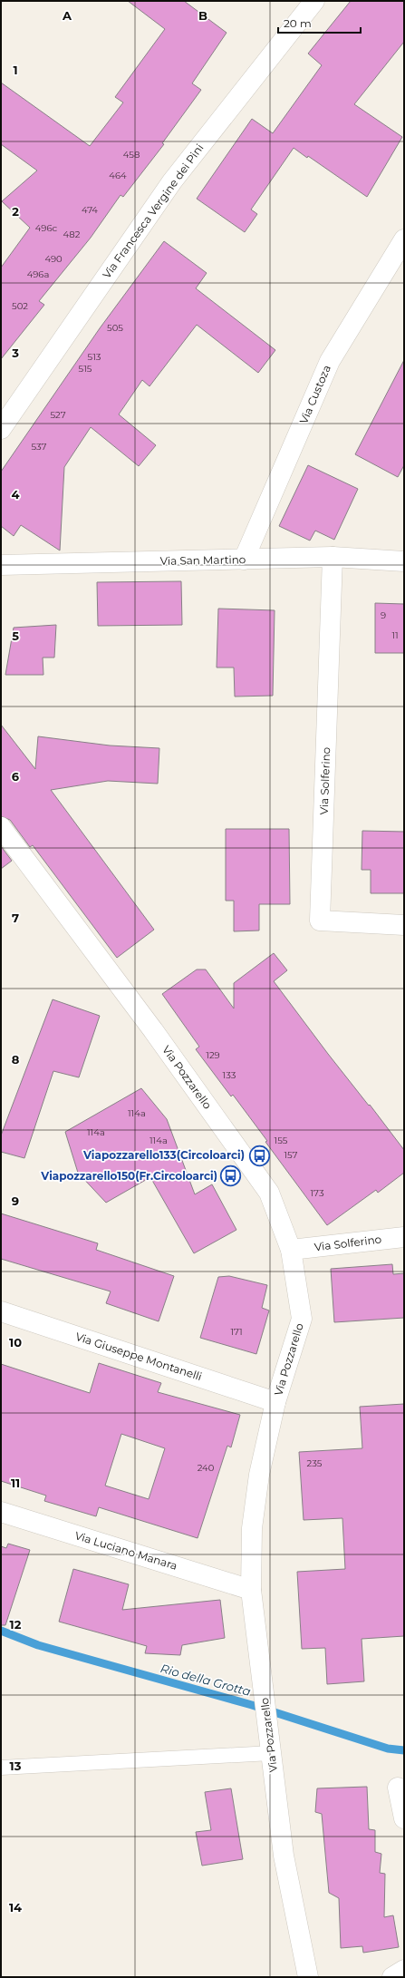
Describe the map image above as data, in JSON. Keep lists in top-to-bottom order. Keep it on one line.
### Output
{"streets":{"street":["Via Francesca Vergine dei Pini","Via Custoza","Via San Martino","Via Solferino","Via Pozzarello","Via Giuseppe Montanelli","Via Luciano Manara"]},"crossings":[["Via Custoza","Via San Martino"],["Via San Martino","Via Solferino"],["Via Solferino","Via Pozzarello"],["Via Pozzarello","Via Giuseppe Montanelli"],["Via Pozzarello","Via Luciano Manara"]],"water":["Rio della Grotta"],"places":{"bus stop":["Viapozzarello133(Circoloarci)","Viapozzarello150(Fr.Circoloarci)"]},"house_numbers":["458","464","474","496c","482","490","496a","502","505","513","515","527","537","9","11","129","133","114a","114a","114a","155","157","173","171","235","240"],"scale_bar":"20 m","grid":{"columns":["A","B"],"rows":["1","2","3","4","5","6","7","8","9","10","11","12","13","14"]}}
